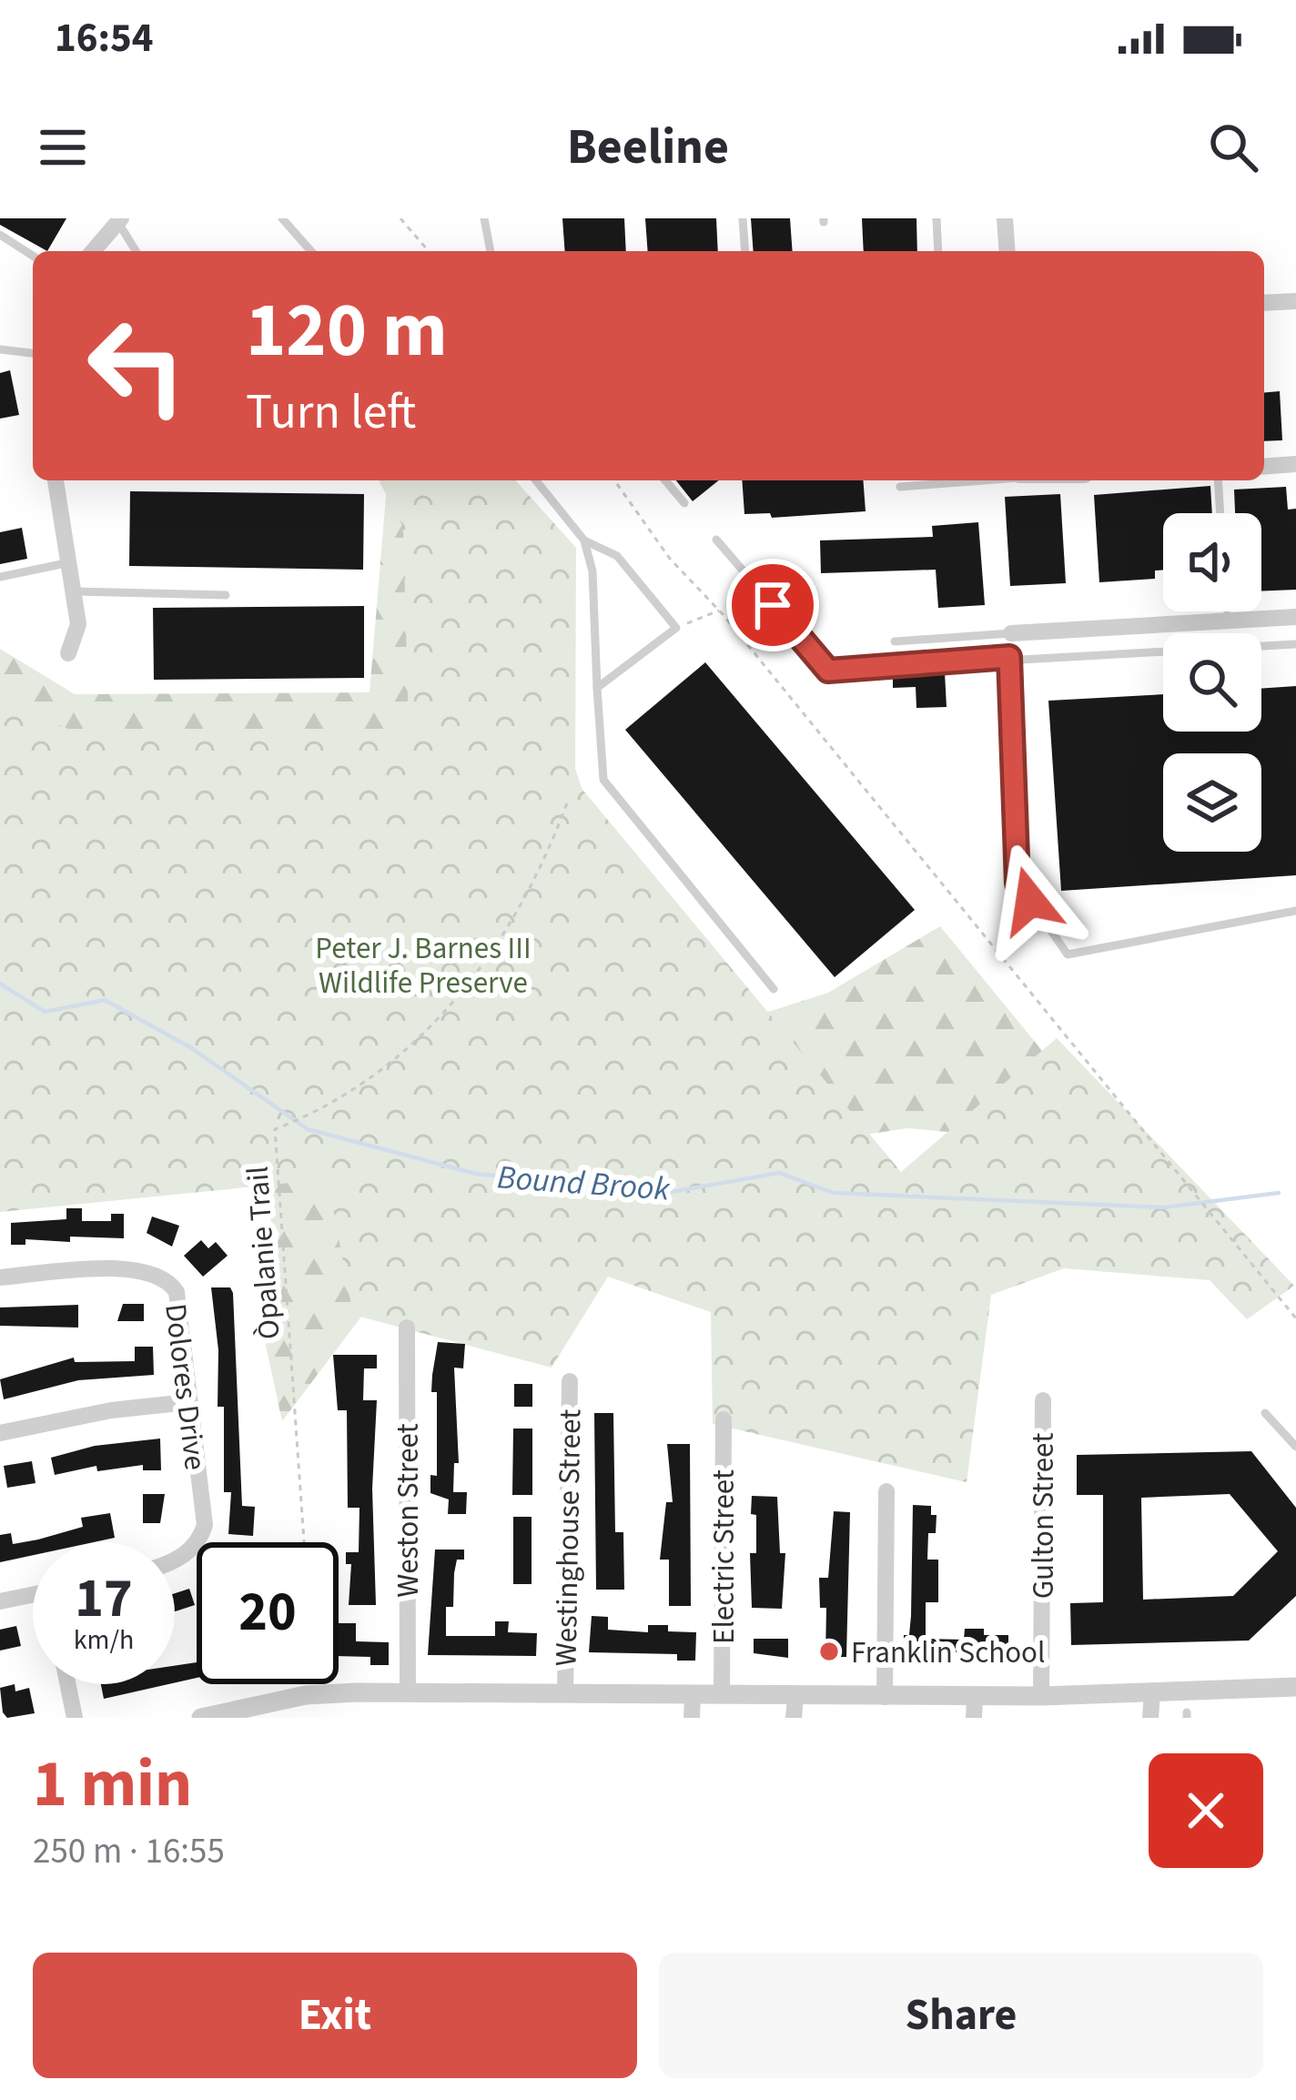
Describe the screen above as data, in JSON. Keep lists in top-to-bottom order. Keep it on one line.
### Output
{"streets":{"street":["Dolores Drive","Weston Street","Gulton Street","Westinghouse Street","Electric Street"],"path":["Òpalanie Trail"]},"water":["Bound Brook"],"parks":["Peter J. Barnes III Wildlife Preserve"],"places":["Franklin School"],"page":{"status":"16:54","header":"Beeline","turn":["120 m","Turn left"],"speed":"17 km/h","limit":"20","heading":["1 min","250 m · 16:55"],"buttons":["Exit","Share"]}}
